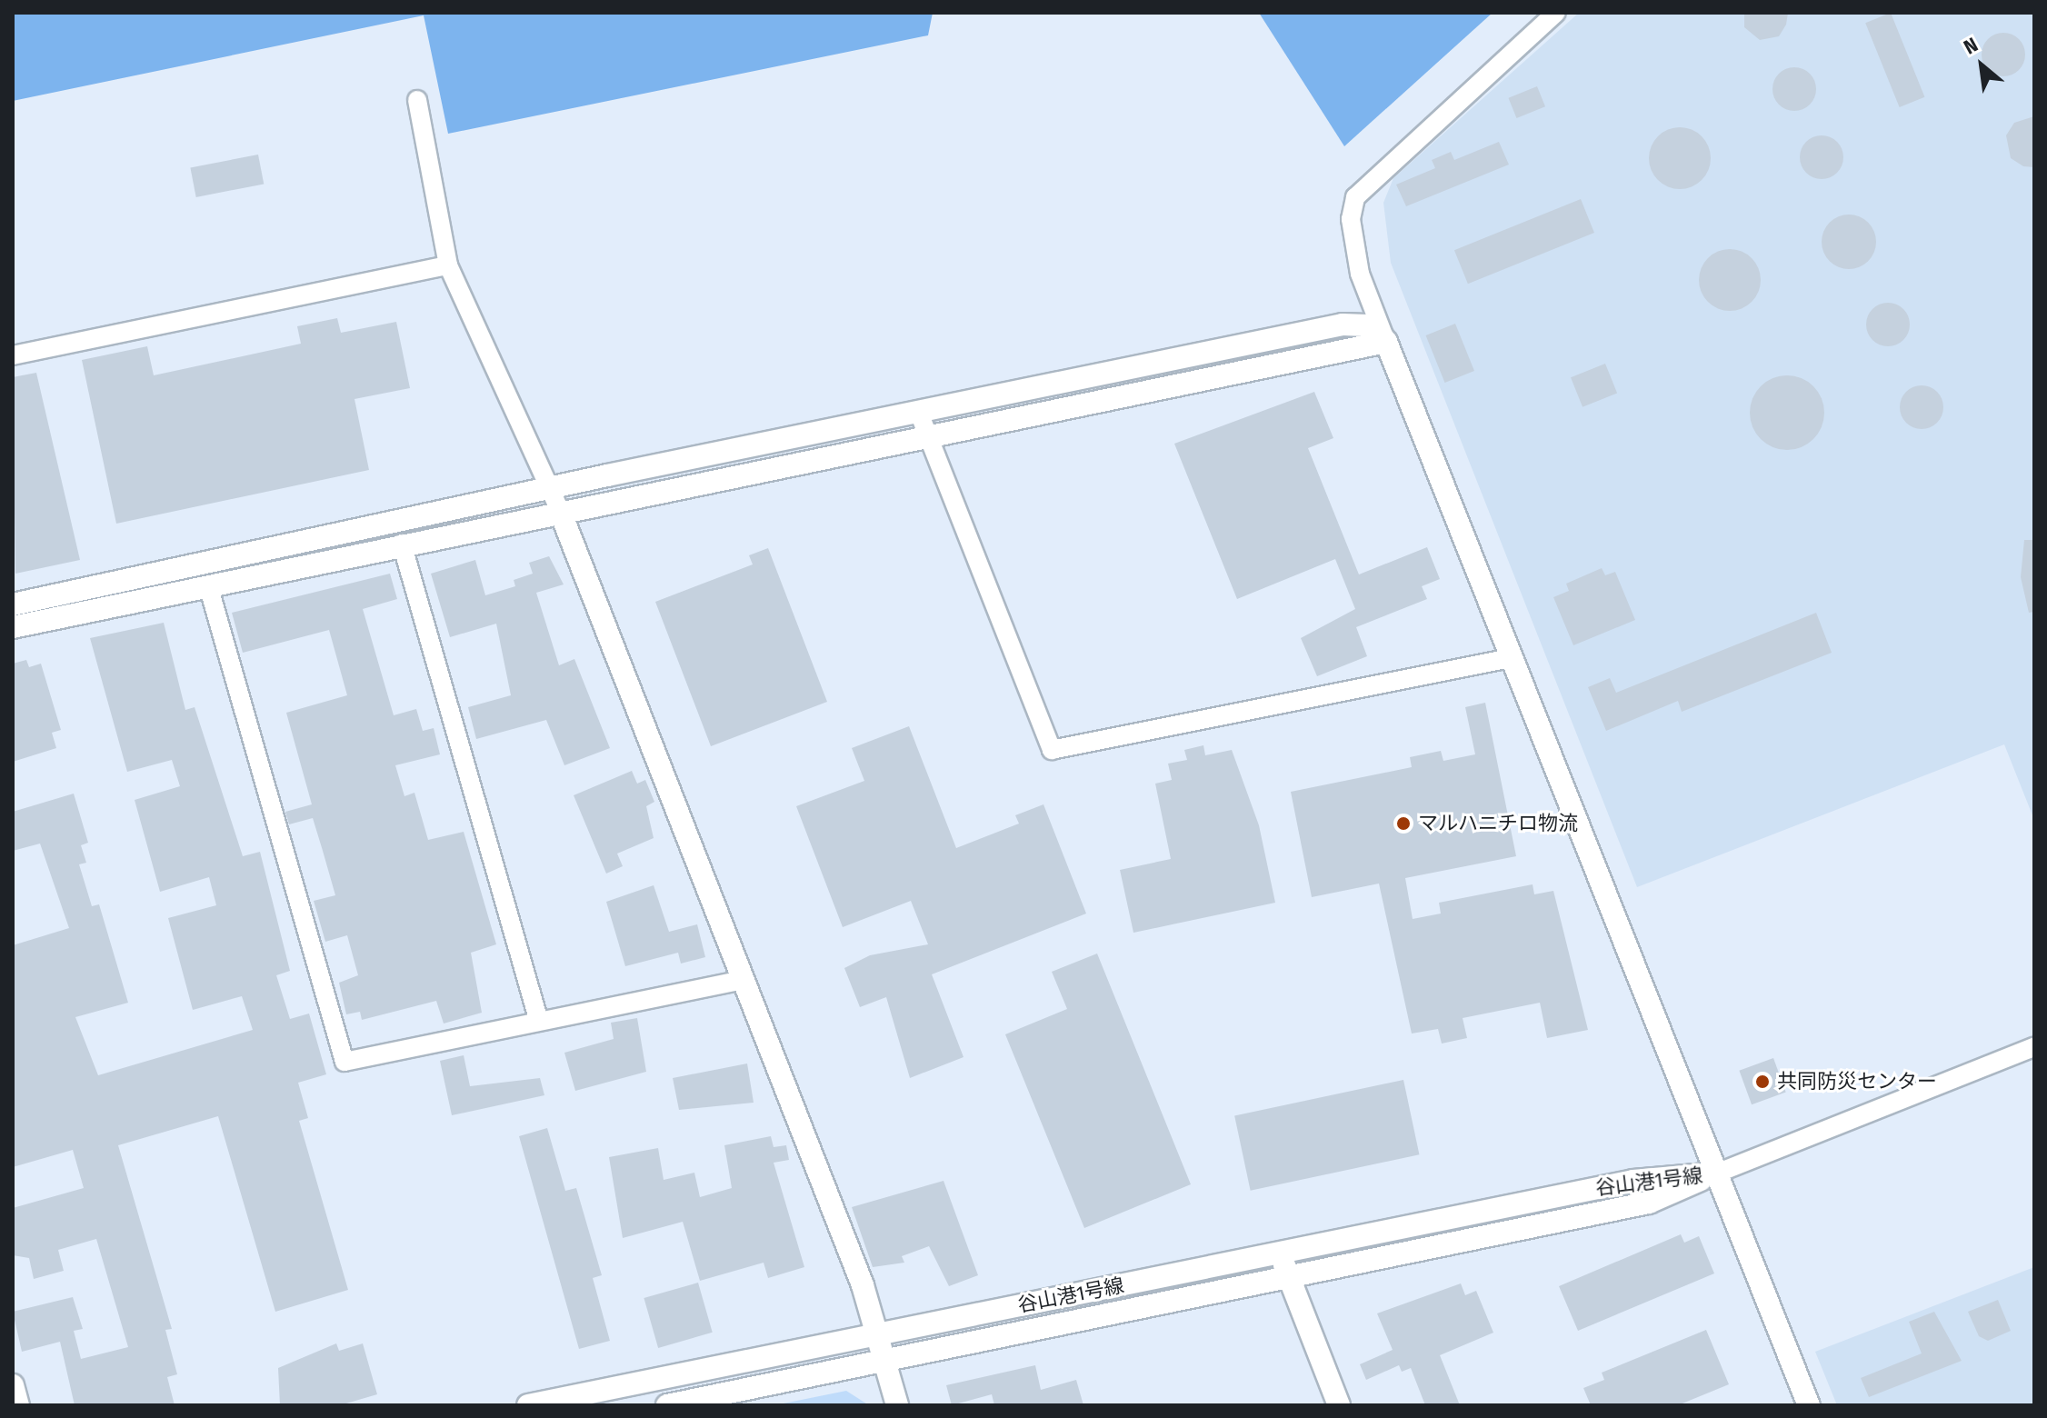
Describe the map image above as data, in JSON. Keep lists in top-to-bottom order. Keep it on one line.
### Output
{"streets":{"street":["谷山港1号線"]},"places":["マルハニチロ物流","共同防災センター"],"north":"top left"}
